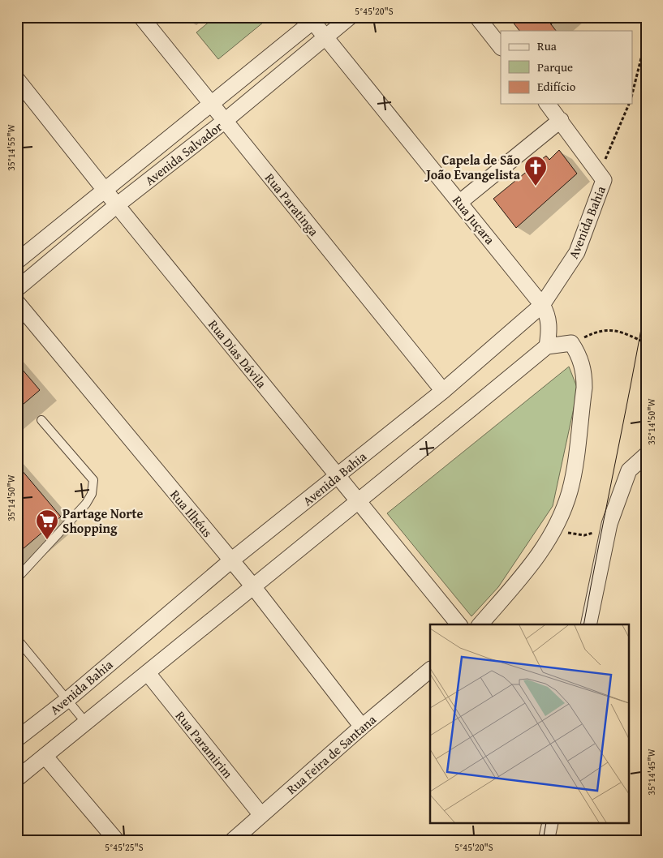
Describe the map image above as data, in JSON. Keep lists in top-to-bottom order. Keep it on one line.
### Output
{"streets":{"street":["Avenida Salvador","Rua Paratinga","Rua Juçara","Avenida Bahia","Rua Dias Dávila","Rua Ilhéus","Rua Paramirim","Rua Feira de Santana"]},"crossings":[["Avenida Salvador","Rua Paratinga"],["Avenida Salvador","Rua Juçara"],["Avenida Salvador","Rua Dias Dávila"],["Rua Paratinga","Avenida Bahia"],["Rua Juçara","Avenida Bahia"],["Avenida Bahia","Rua Dias Dávila"],["Avenida Bahia","Rua Ilhéus"],["Rua Ilhéus","Rua Feira de Santana"],["Rua Paramirim","Rua Feira de Santana"]],"places":{"church":["Capela de São João Evangelista"],"supermarket":["Partage Norte Shopping"]},"legend":["Rua","Parque","Edifício"],"coordinates":["5°45'20\"S","35°14'55\"W","35°14'50\"W","35°14'45\"W","5°45'25\"S"]}
